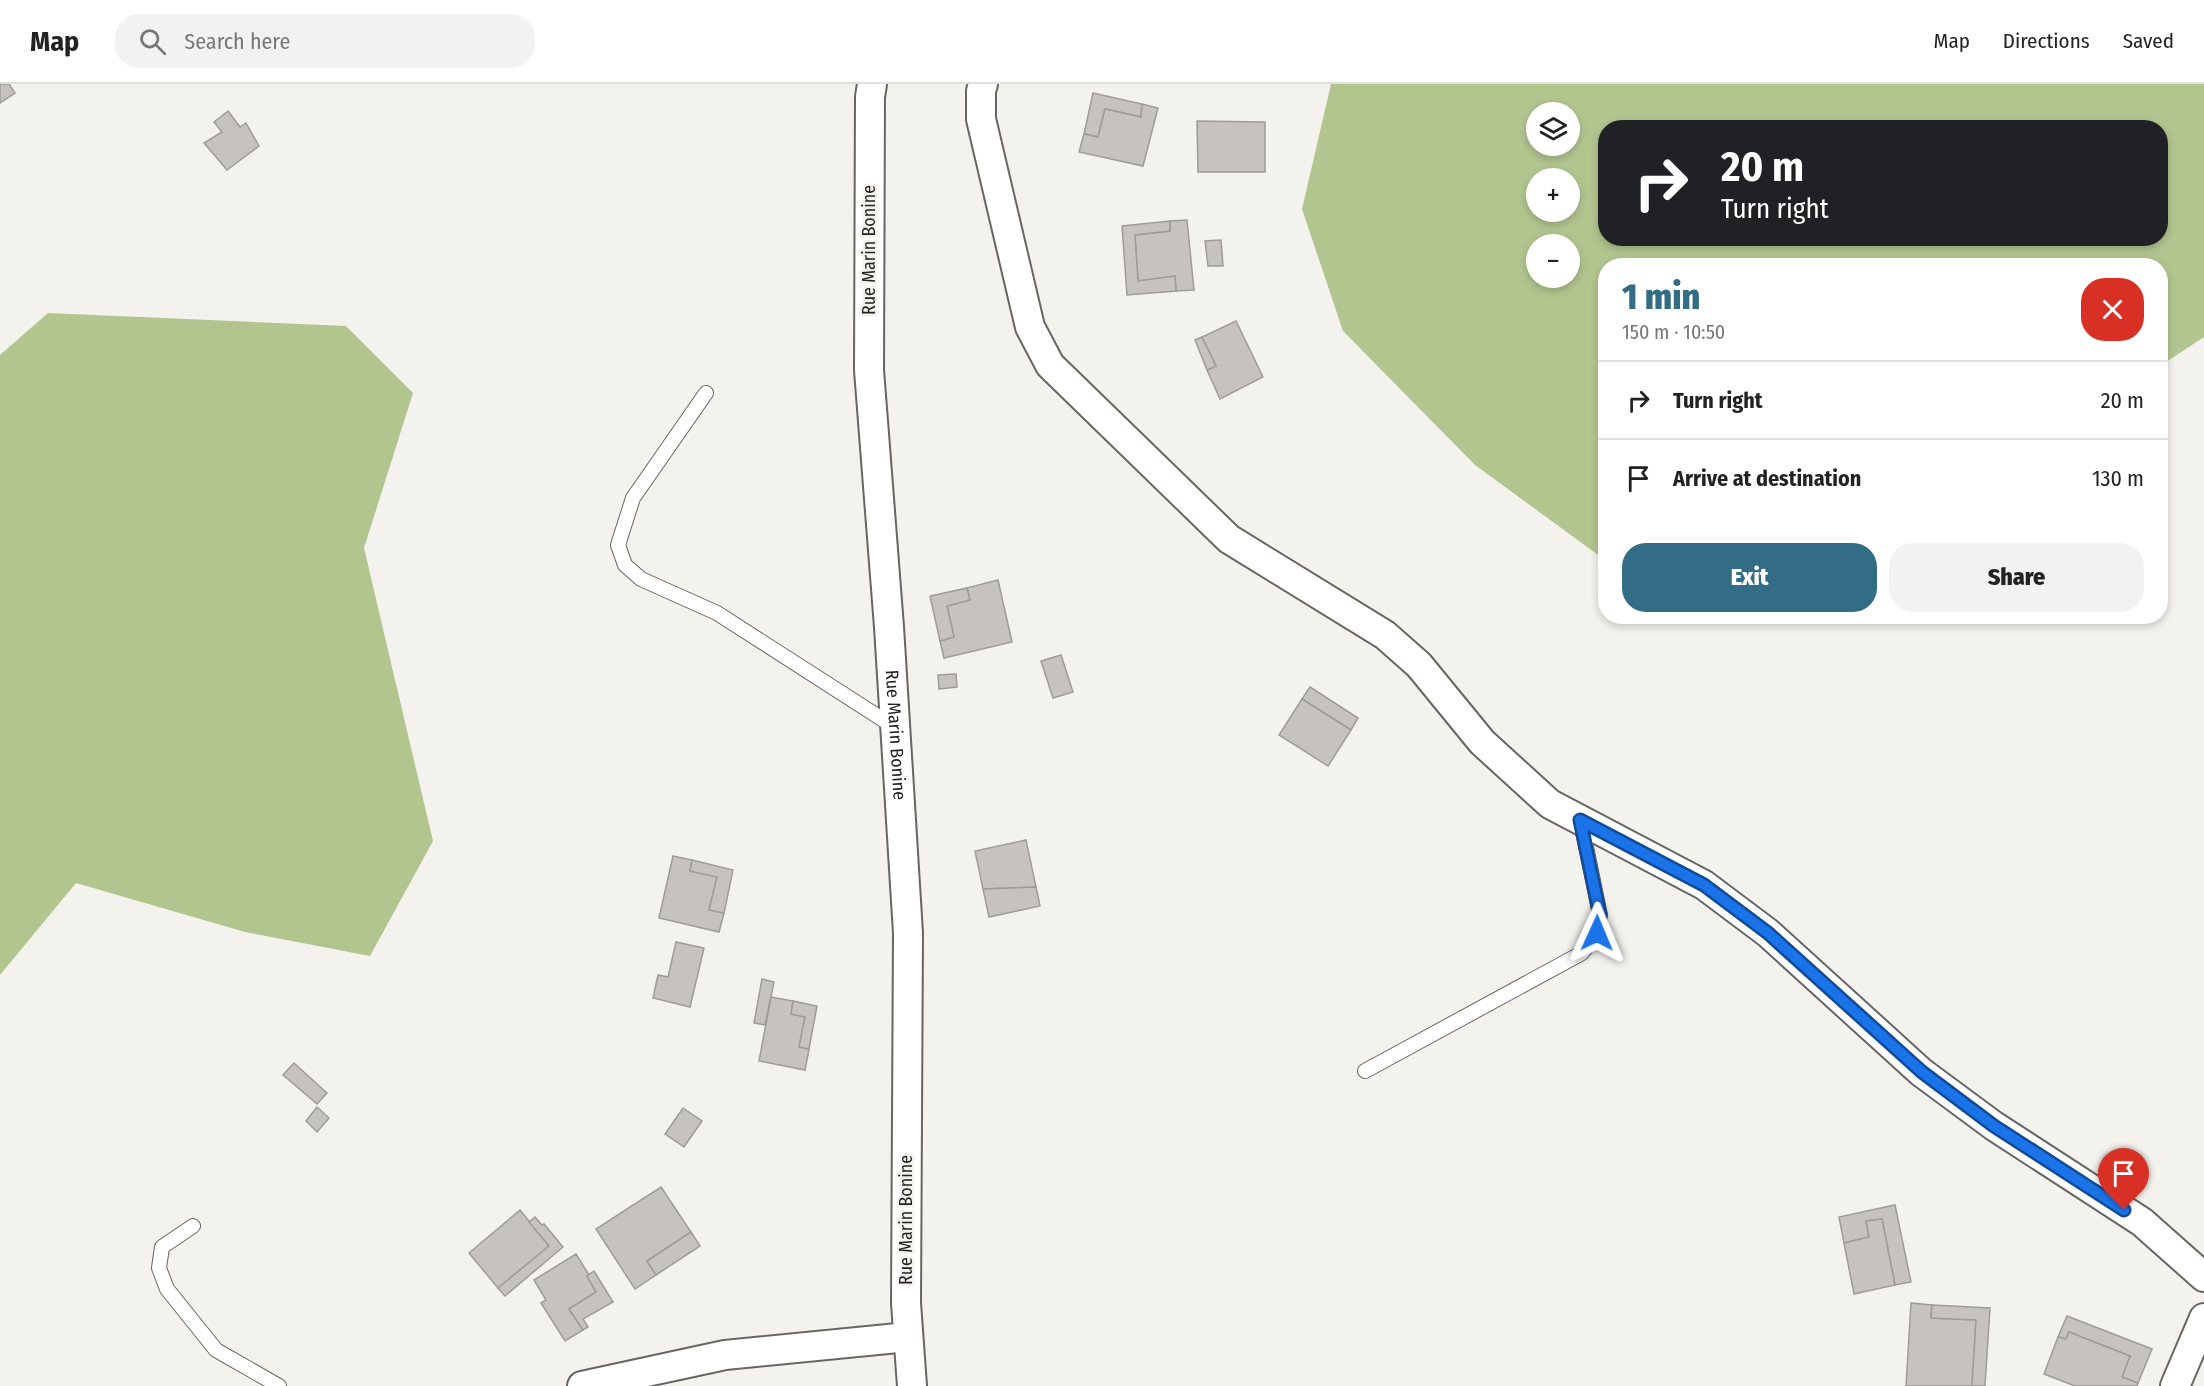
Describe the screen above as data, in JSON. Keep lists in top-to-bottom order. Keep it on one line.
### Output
{"streets":{"street":["Rue Marin Bonine"]},"page":{"header":"Map","search":"Search here","nav":["Map","Directions","Saved"],"map_buttons":["+","−"],"turn":["20 m","Turn right"],"heading":["1 min","150 m · 10:50"],"list":[{"name":"Turn right","value":"20 m"},{"name":"Arrive at destination","value":"130 m"}],"buttons":["Exit","Share"]}}
